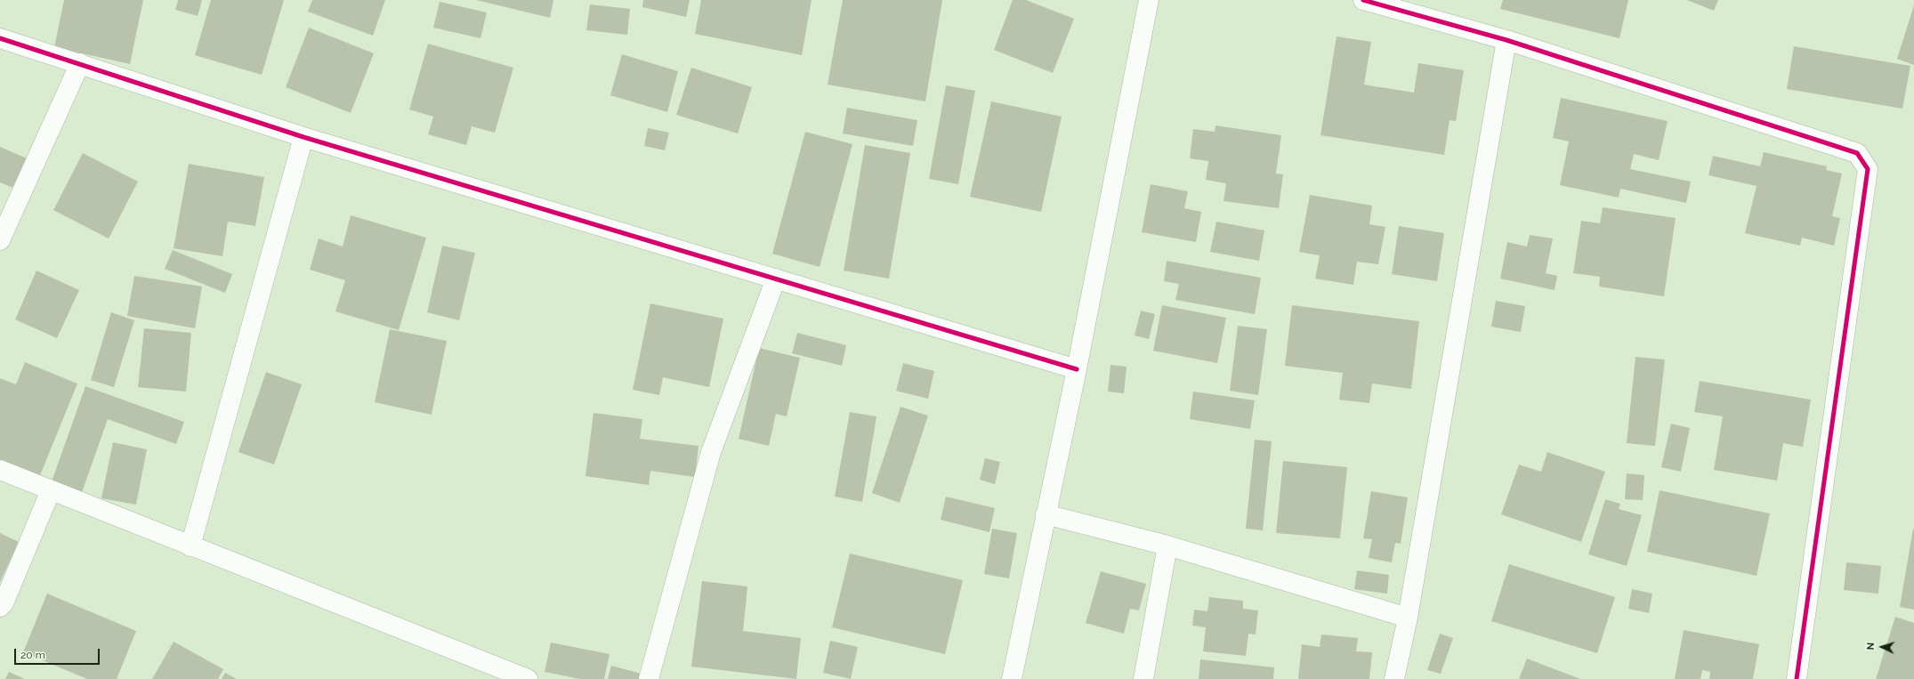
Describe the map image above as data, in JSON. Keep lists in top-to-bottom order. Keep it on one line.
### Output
{"scale_bar":"20 m","north":"left"}
